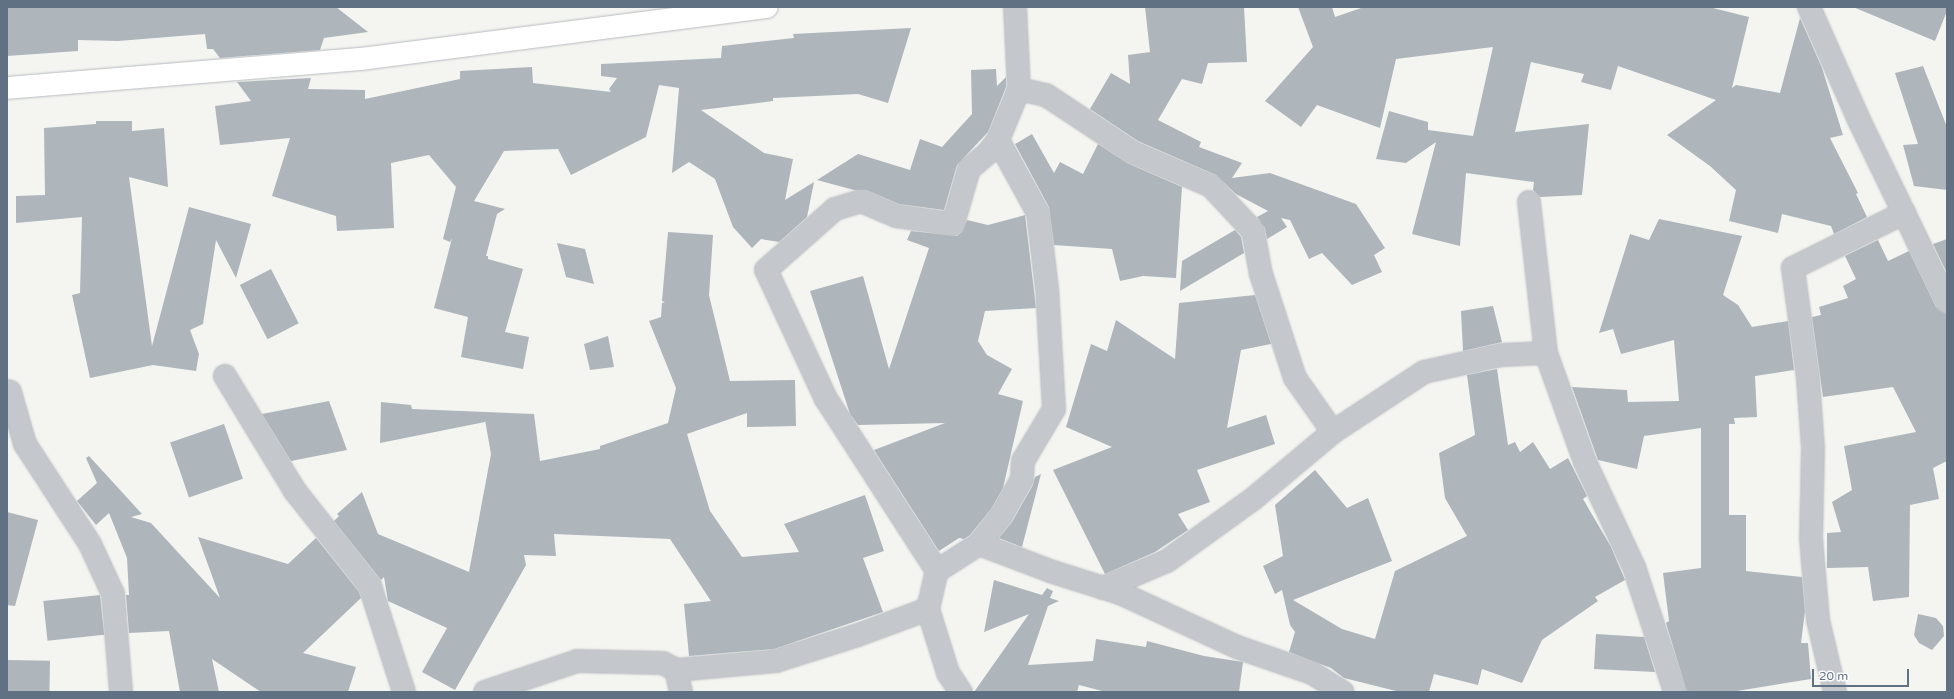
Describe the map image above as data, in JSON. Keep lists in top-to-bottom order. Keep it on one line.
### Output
{"scale_bar":"20 m"}
